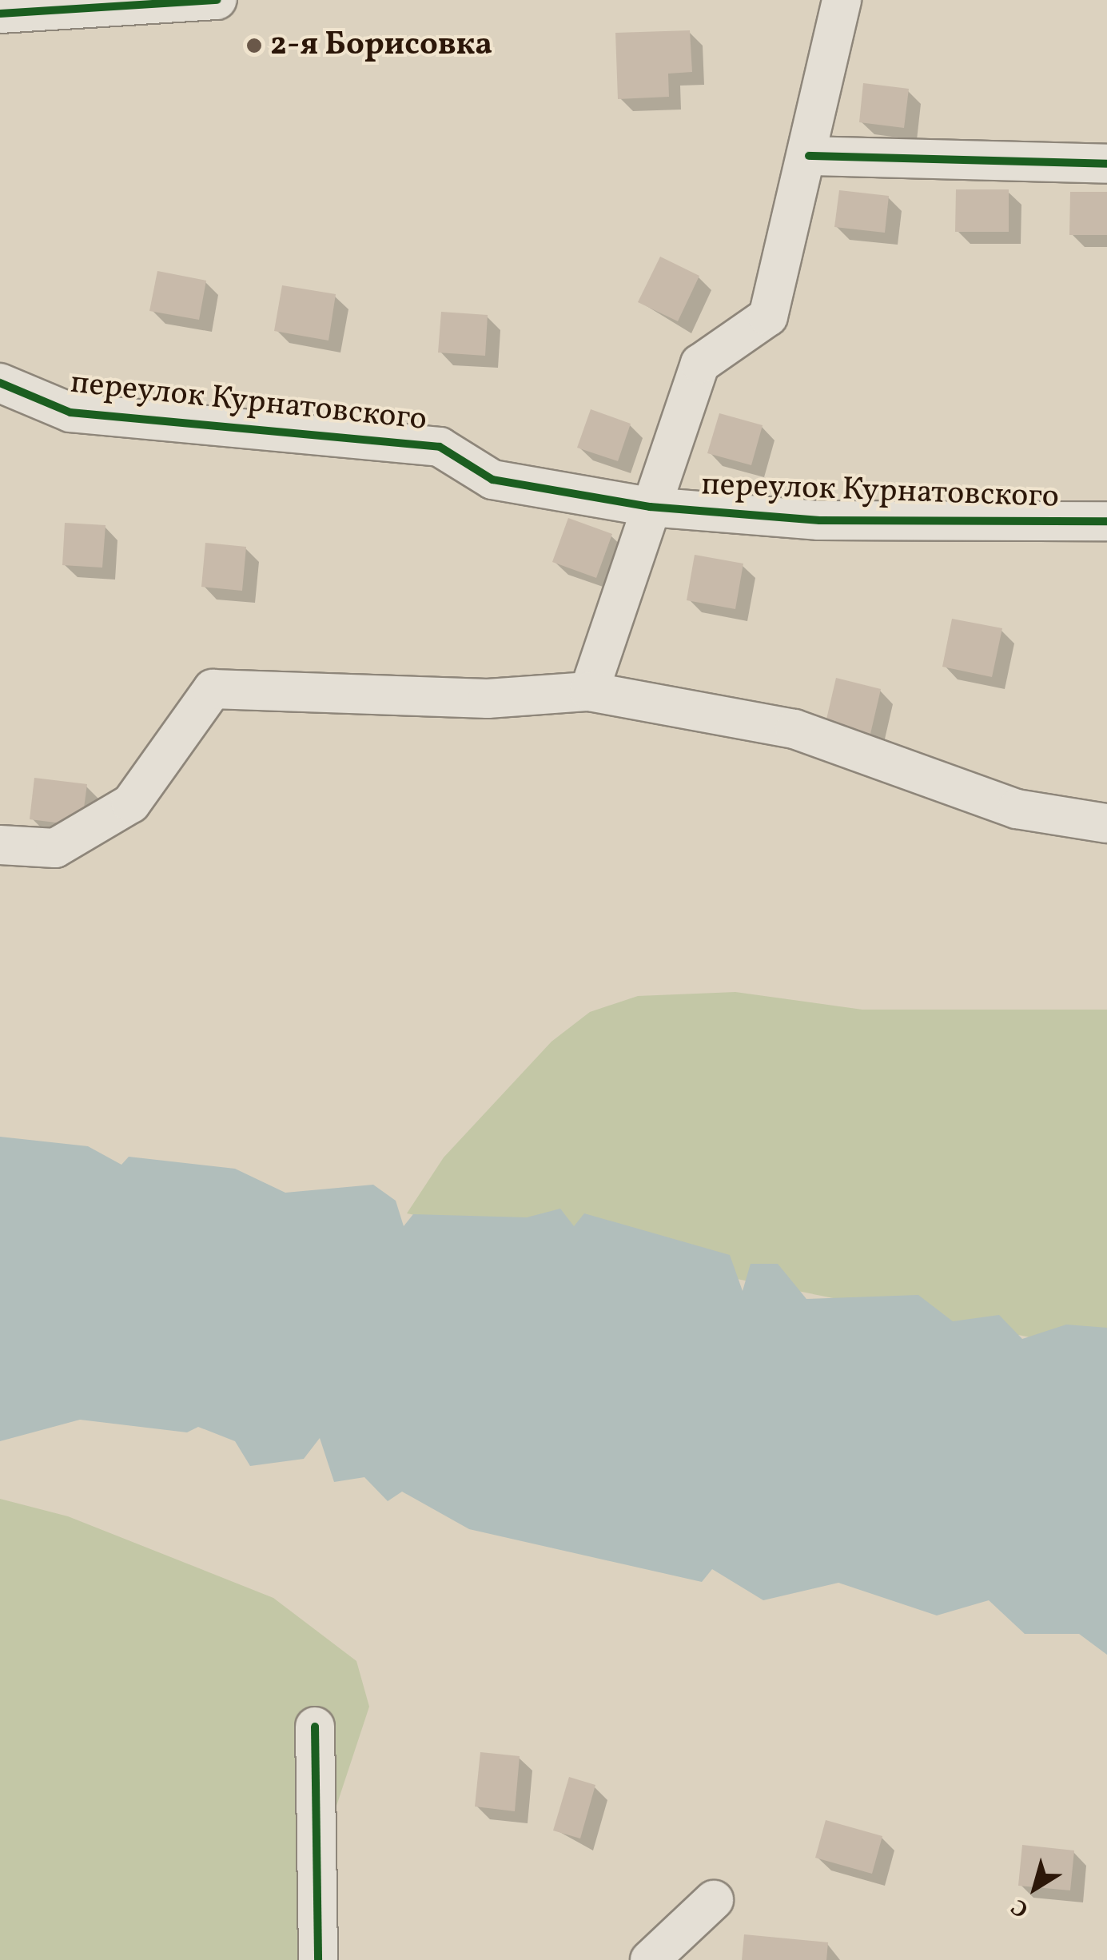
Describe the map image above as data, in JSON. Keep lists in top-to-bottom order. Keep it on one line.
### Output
{"streets":{"street":["переулок Курнатовского"]},"places":["2-я Борисовка"],"north":"bottom left"}
